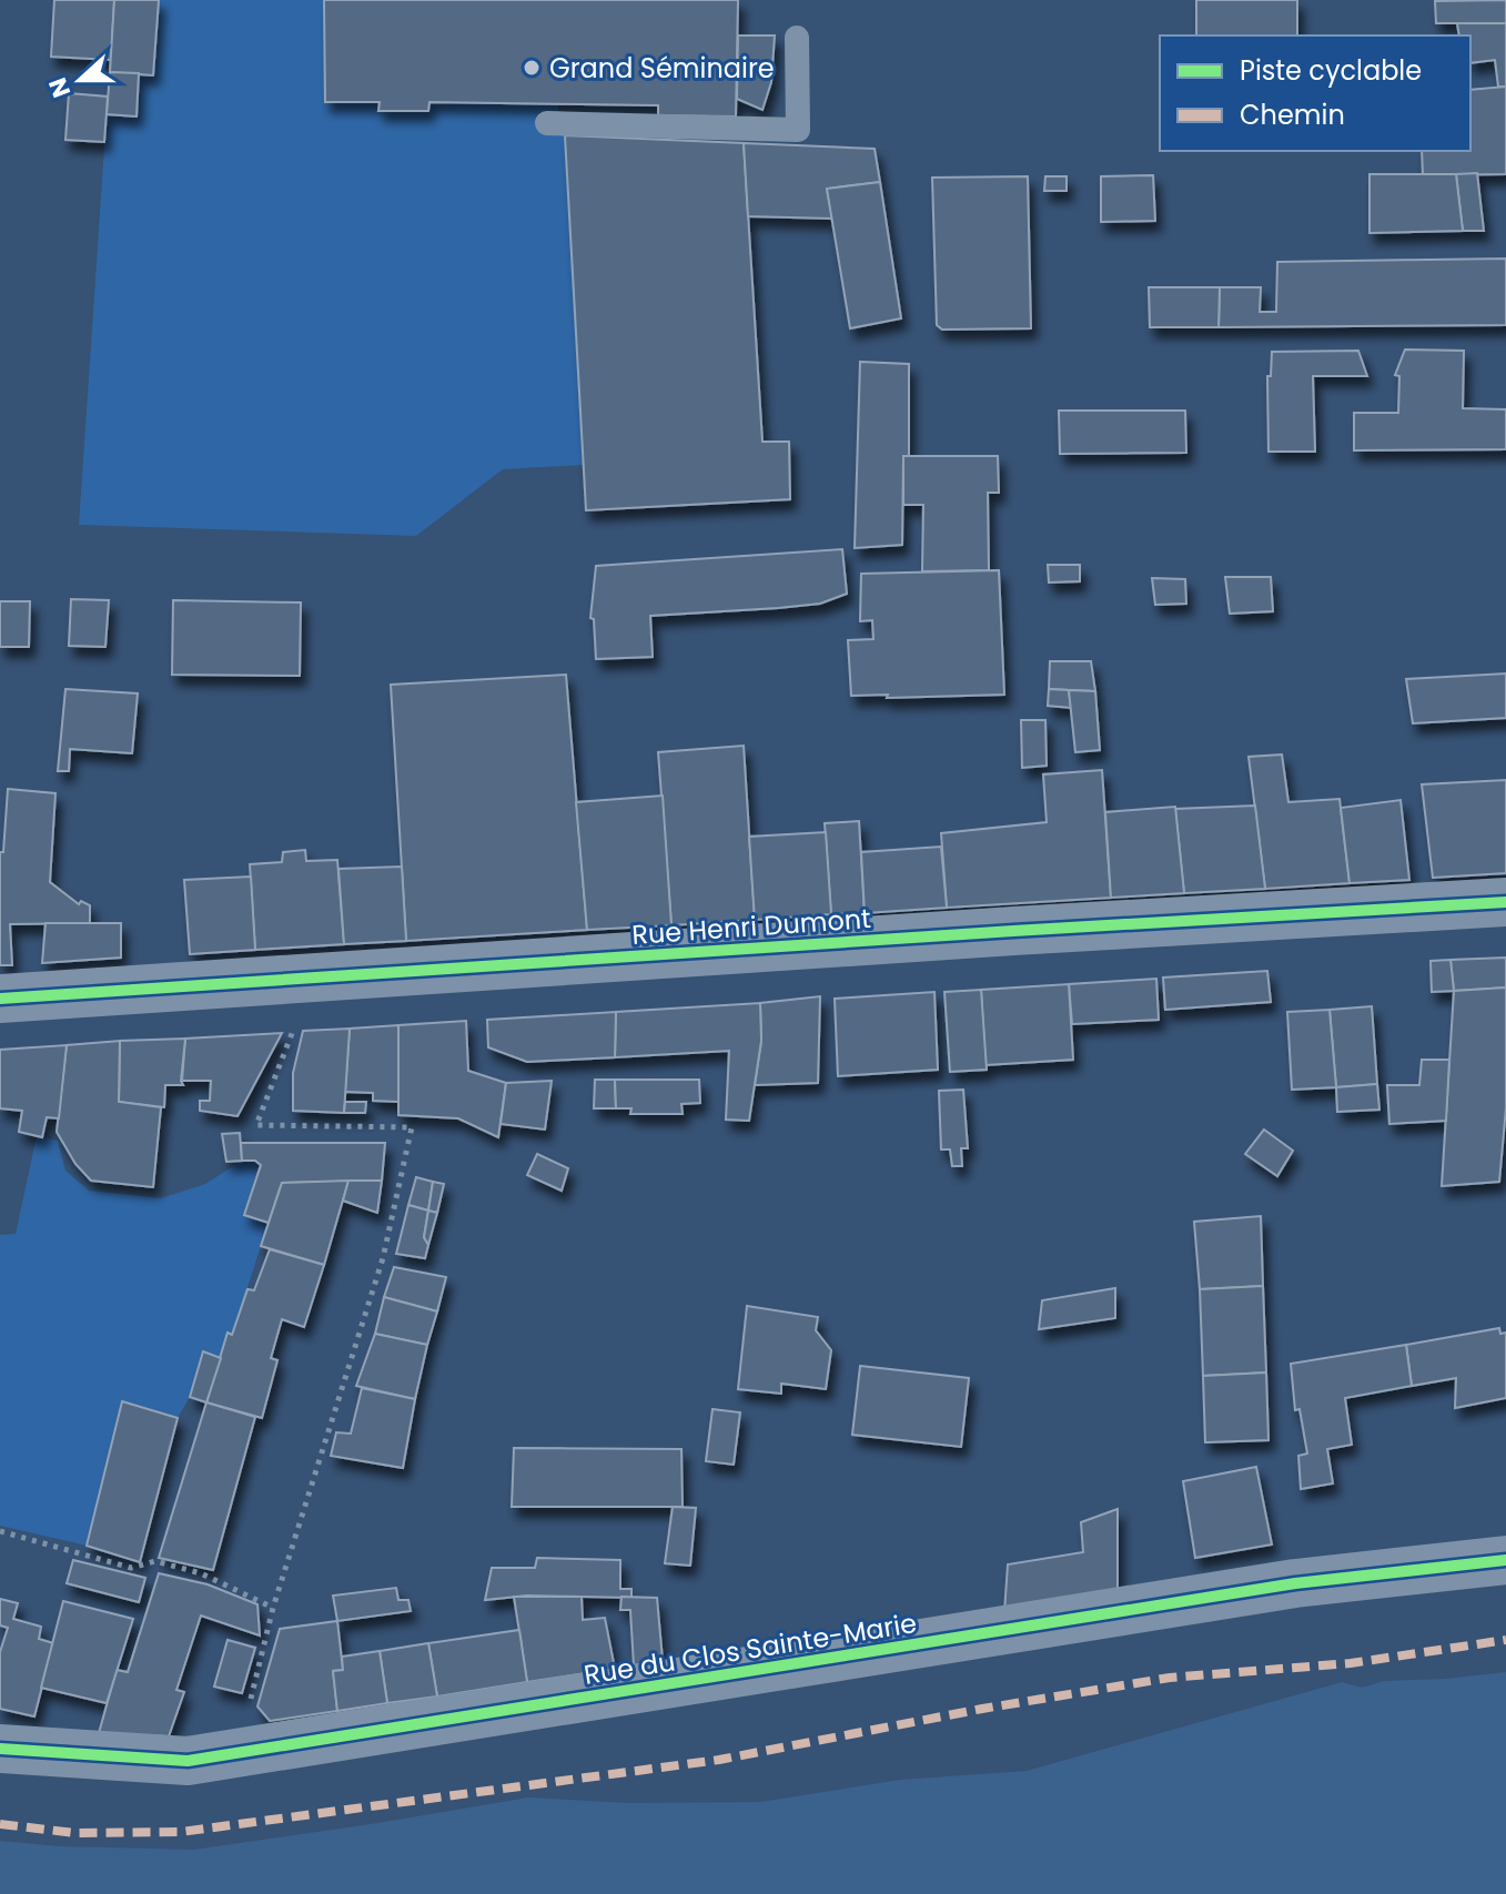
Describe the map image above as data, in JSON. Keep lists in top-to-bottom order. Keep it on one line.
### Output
{"streets":{"street":["Rue Henri Dumont","Rue du Clos Sainte-Marie"]},"places":["Grand Séminaire"],"legend":["Piste cyclable","Chemin"],"north":"left"}
